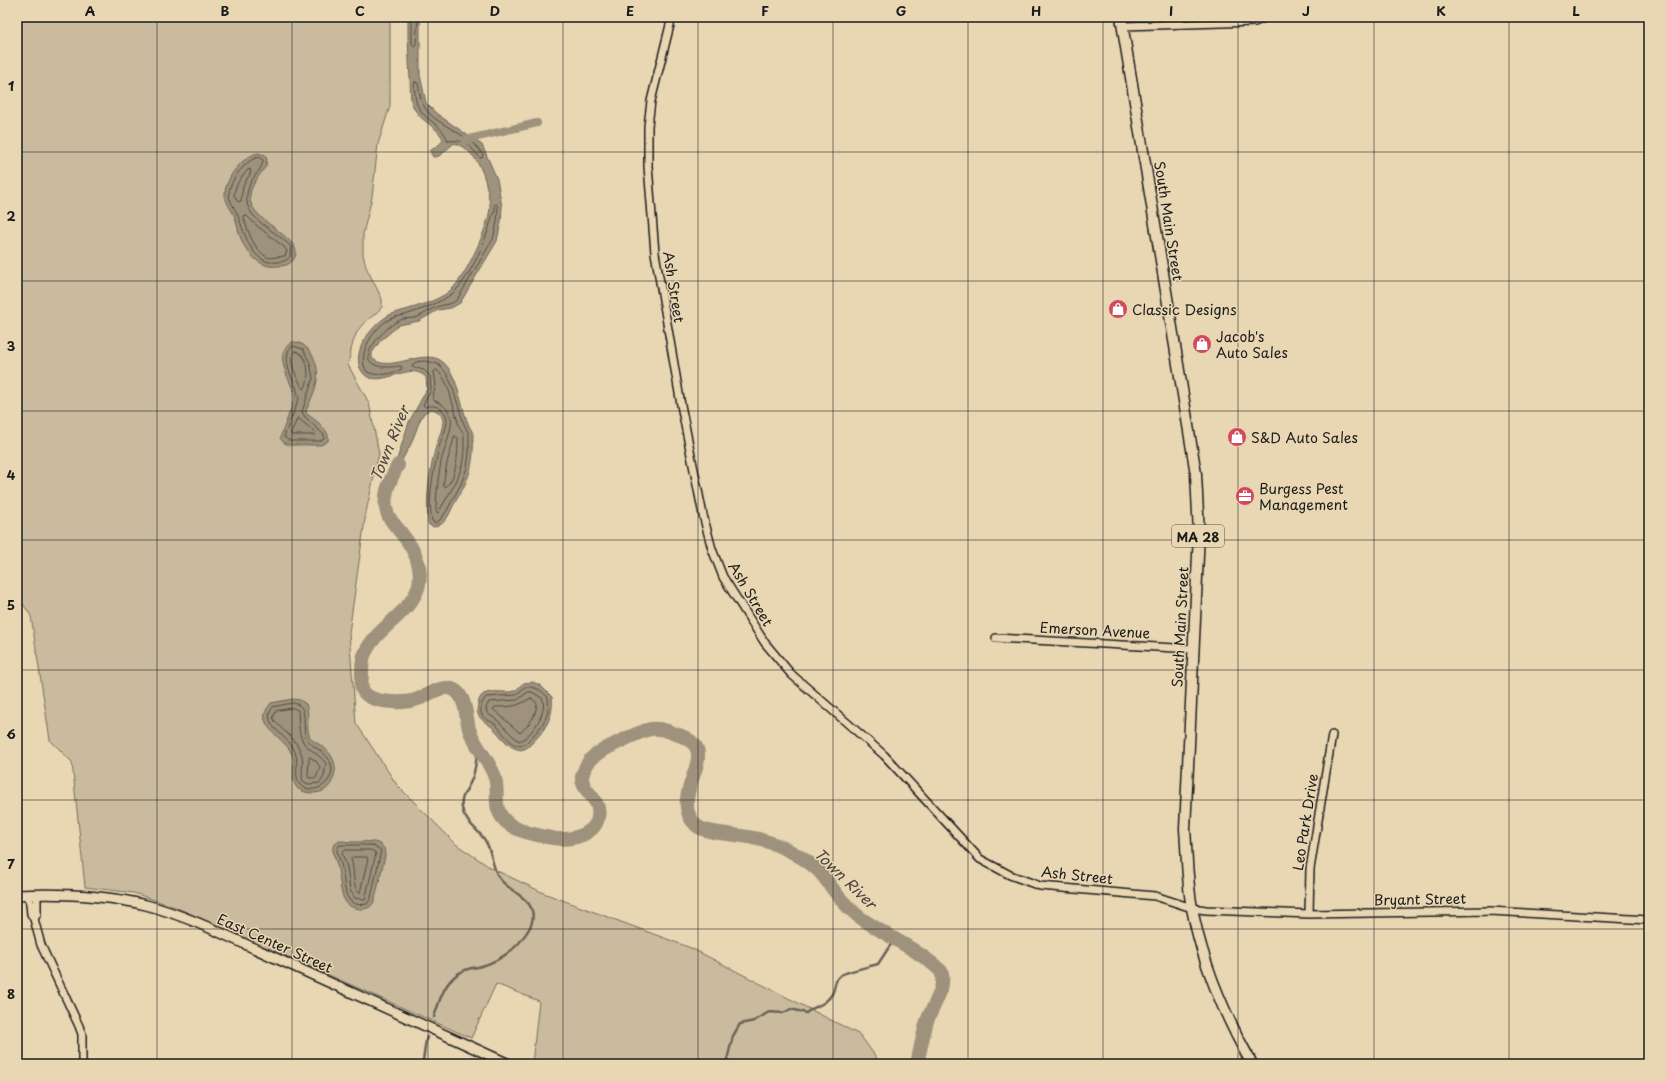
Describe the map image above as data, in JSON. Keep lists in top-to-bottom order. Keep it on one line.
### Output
{"streets":{"main road":["South Main Street","MA 28","East Center Street"],"street":["Ash Street","Emerson Avenue","Leo Park Drive","Bryant Street"]},"crossings":[["South Main Street","Ash Street"],["South Main Street","Emerson Avenue"],["South Main Street","Bryant Street"],["Ash Street","Bryant Street"],["Leo Park Drive","Bryant Street"]],"water":["Town River"],"places":{"shop":["Classic Designs","Jacob's Auto Sales","S&D Auto Sales"],"office":["Burgess Pest Management"]},"grid":{"columns":["A","B","C","D","E","F","G","H","I","J","K","L"],"rows":["1","2","3","4","5","6","7","8"]}}
